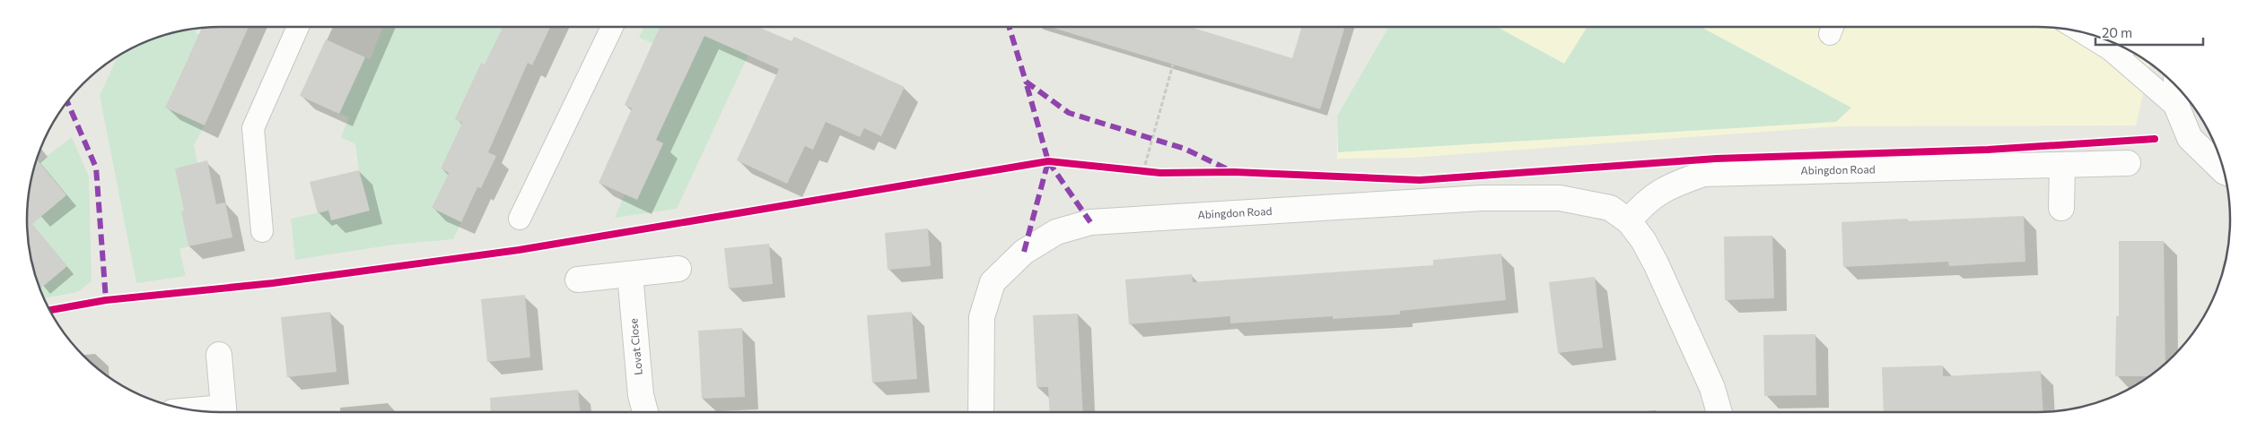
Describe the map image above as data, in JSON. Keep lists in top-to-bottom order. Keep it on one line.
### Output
{"streets":{"street":["Abingdon Road","Lovat Close"]},"scale_bar":"20 m"}
